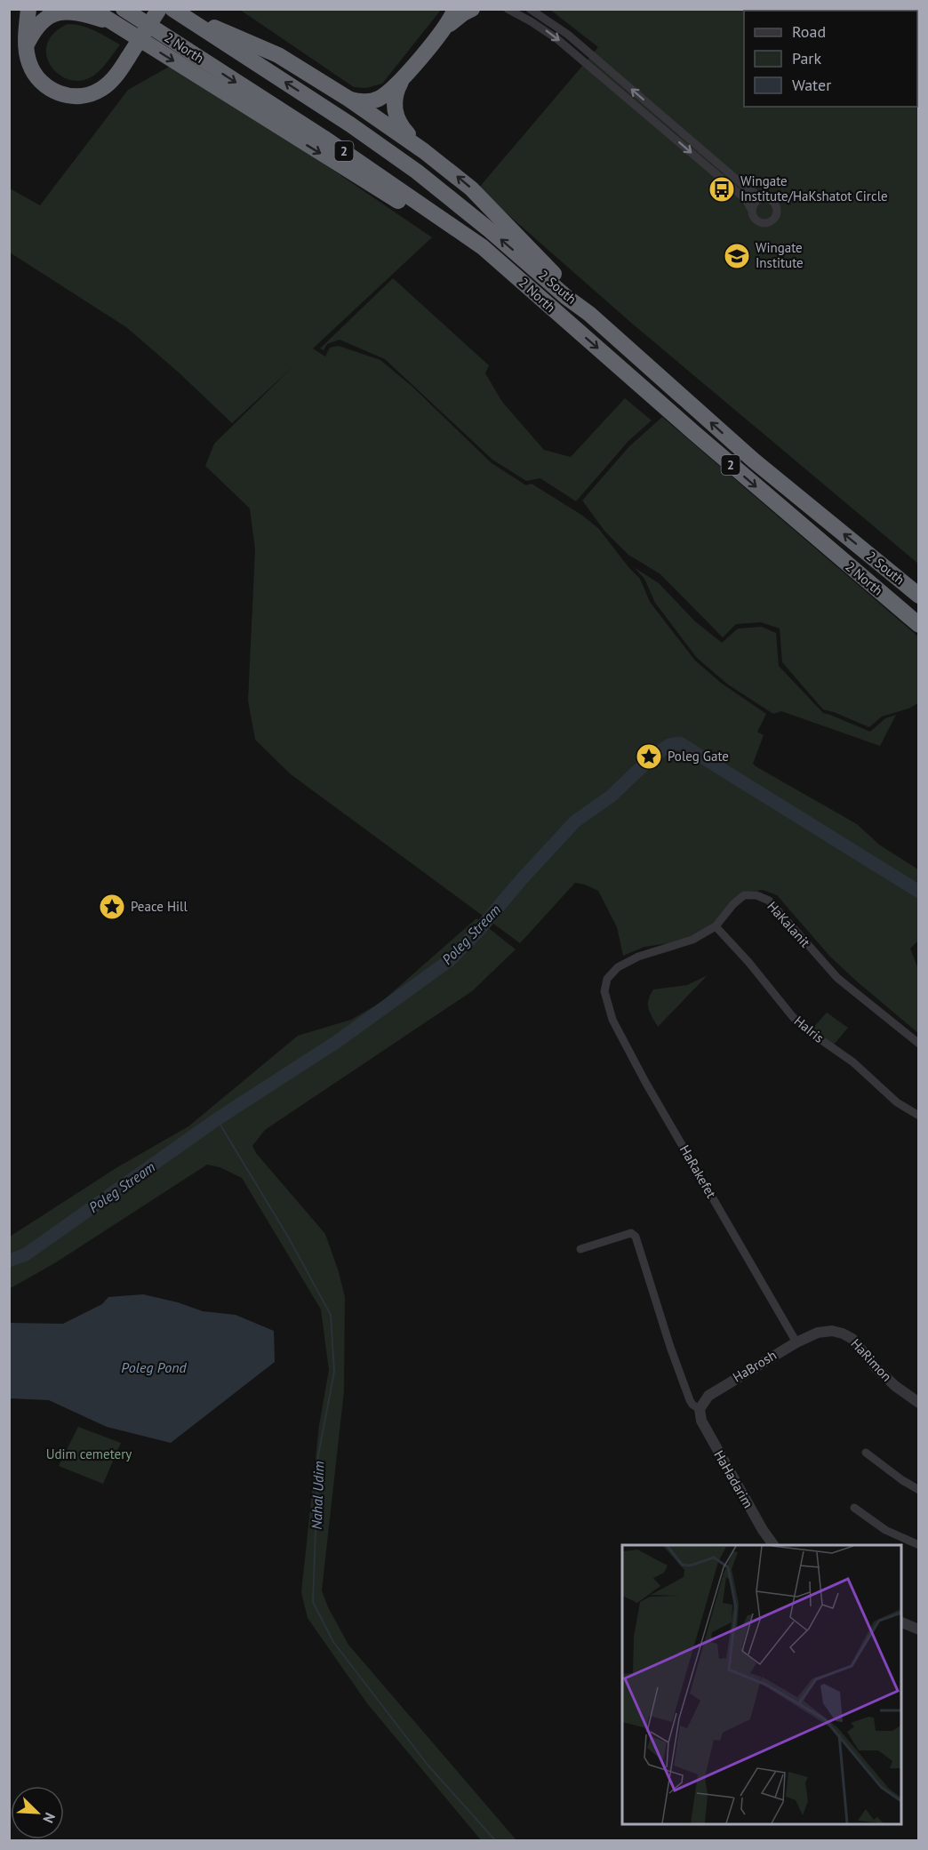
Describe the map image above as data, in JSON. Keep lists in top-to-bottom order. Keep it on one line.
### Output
{"streets":{"highway":["2 North","2","2 South"],"street":["HaKalanit","HaIris","HaRakefet","HaRimon","HaBrosh","HaHadarim"]},"crossings":[["HaKalanit","HaIris"],["HaKalanit","HaRakefet"],["HaRakefet","HaBrosh"],["HaRimon","HaBrosh"],["HaBrosh","HaHadarim"]],"water":["Poleg Stream","Poleg Pond","Nahal Udim"],"parks":["Udim cemetery"],"places":{"bus stop":["Wingate Institute/HaKshatot Circle"],"school or university":["Wingate Institute"],"place":["Poleg Gate","Peace Hill"]},"legend":["Road","Park","Water"],"north":"bottom right"}
